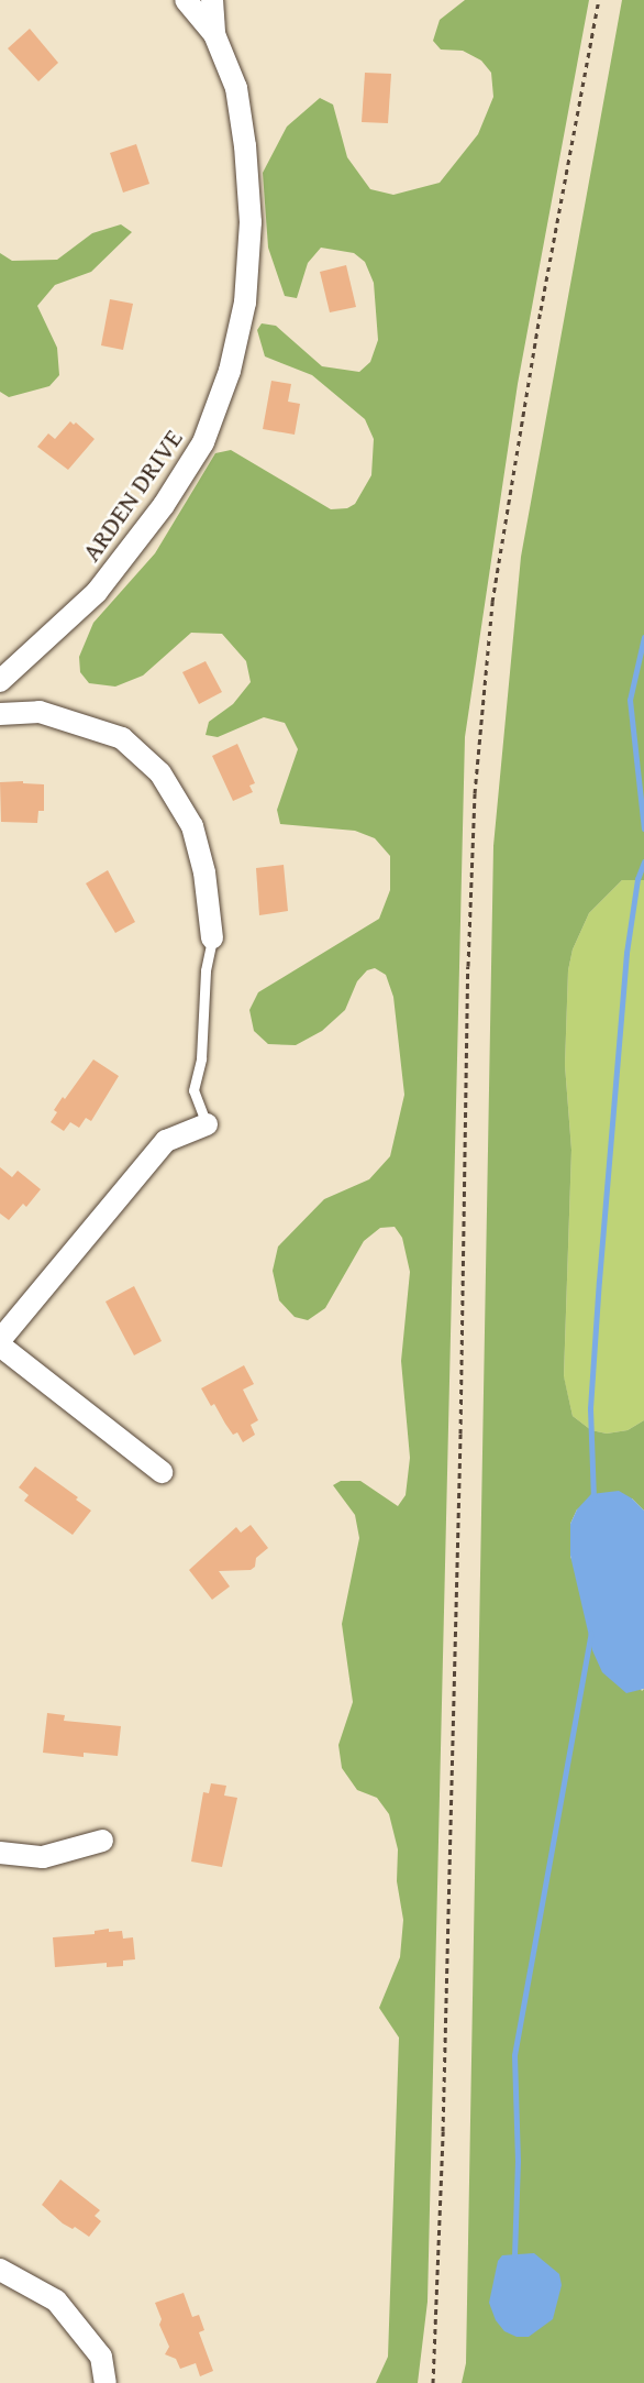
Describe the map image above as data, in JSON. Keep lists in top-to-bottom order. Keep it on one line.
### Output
{"streets":{"street":["ARDEN DRIVE"]}}
